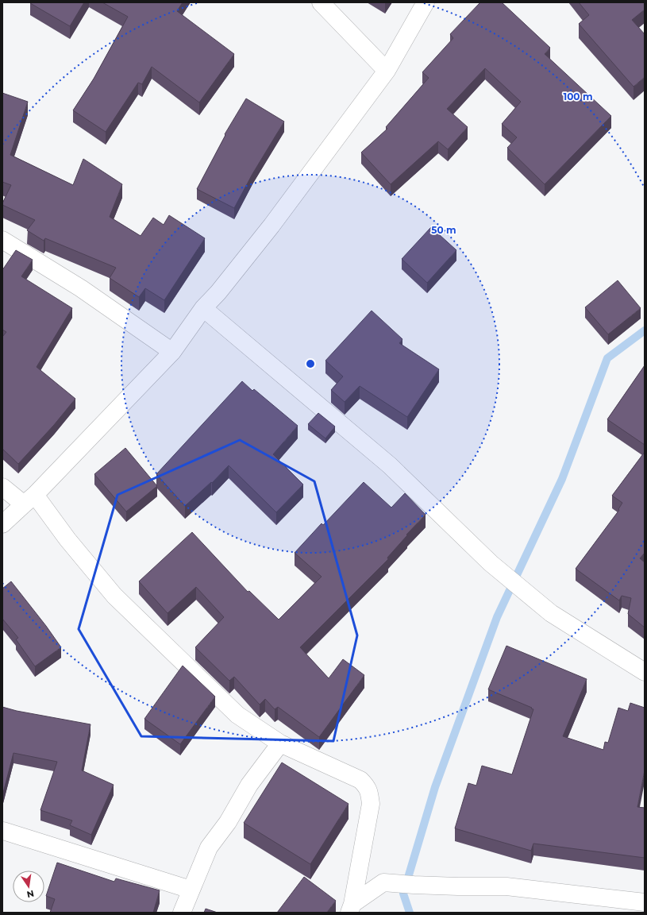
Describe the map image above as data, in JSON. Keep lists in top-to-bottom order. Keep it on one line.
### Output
{"north":"bottom","rings":["100 m","50 m"]}
